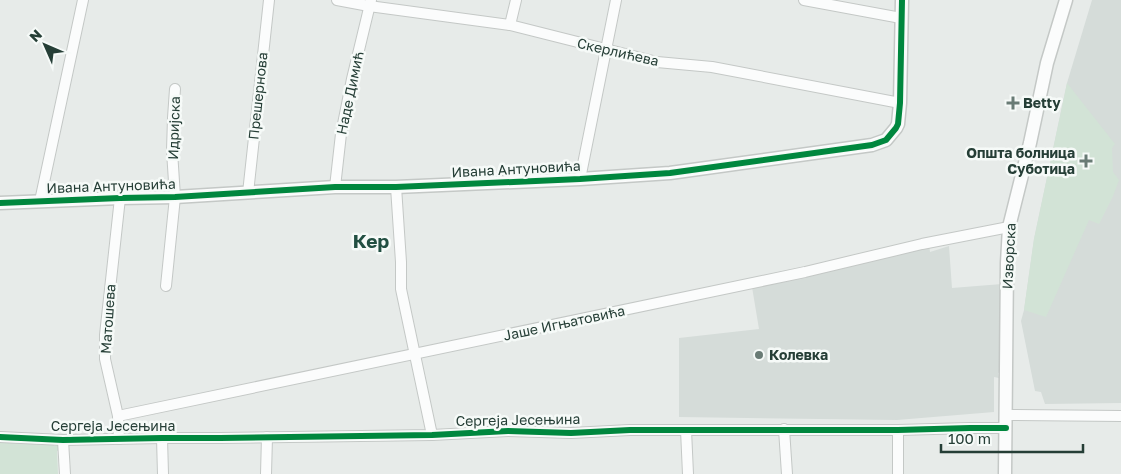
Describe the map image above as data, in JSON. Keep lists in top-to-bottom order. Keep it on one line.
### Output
{"streets":{"street":["Скерлићева","Наде Димић","Прешернова","Идријска","Ивана Антуновића","Изворска","Матошева","Јаше Игњатовића","Сергеја Јесењина"]},"crossings":[["Скерлићева","Наде Димић"],["Скерлићева","Ивана Антуновића"],["Наде Димић","Ивана Антуновића"],["Прешернова","Ивана Антуновића"],["Идријска","Ивана Антуновића"],["Ивана Антуновића","Матошева"],["Изворска","Јаше Игњатовића"],["Изворска","Сергеја Јесењина"],["Матошева","Јаше Игњатовића"],["Матошева","Сергеја Јесењина"]],"districts":["Кер"],"places":{"health":["Betty","Општа болница Суботица"],"other":["Колевка"]},"scale_bar":"100 m","north":"top left"}
